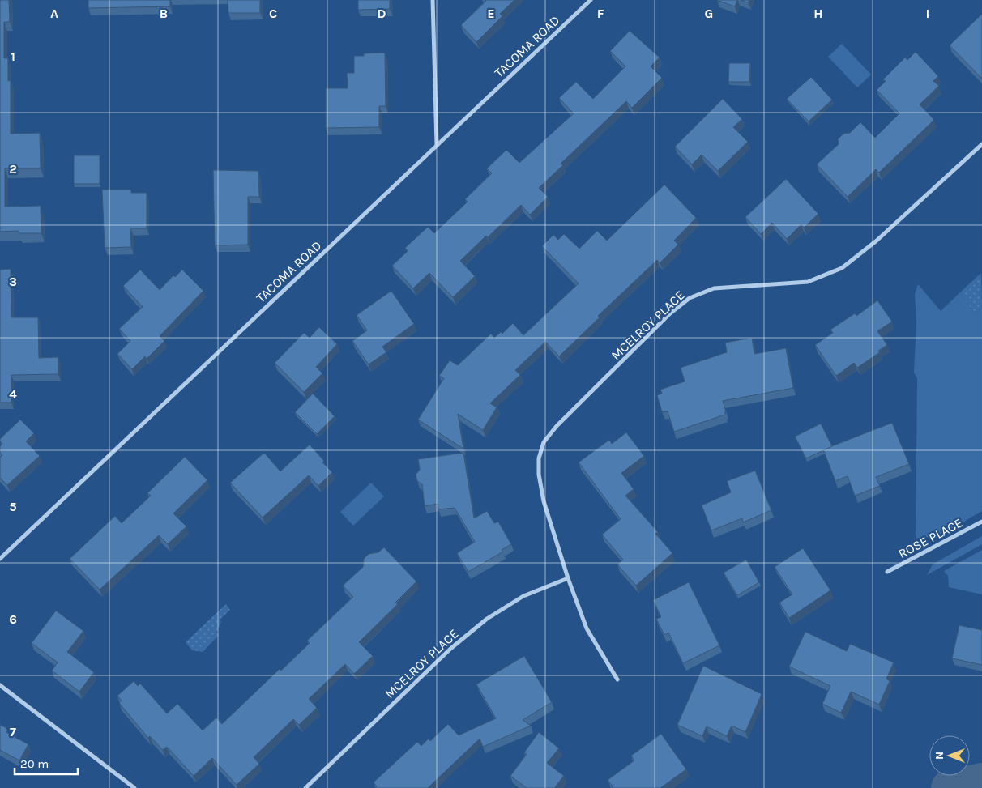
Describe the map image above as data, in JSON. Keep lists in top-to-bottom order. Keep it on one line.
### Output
{"streets":{"street":["TACOMA ROAD","MCELROY PLACE","ROSE PLACE"]},"scale_bar":"20 m","north":"left","grid":{"columns":["A","B","C","D","E","F","G","H","I"],"rows":["1","2","3","4","5","6","7"]}}
